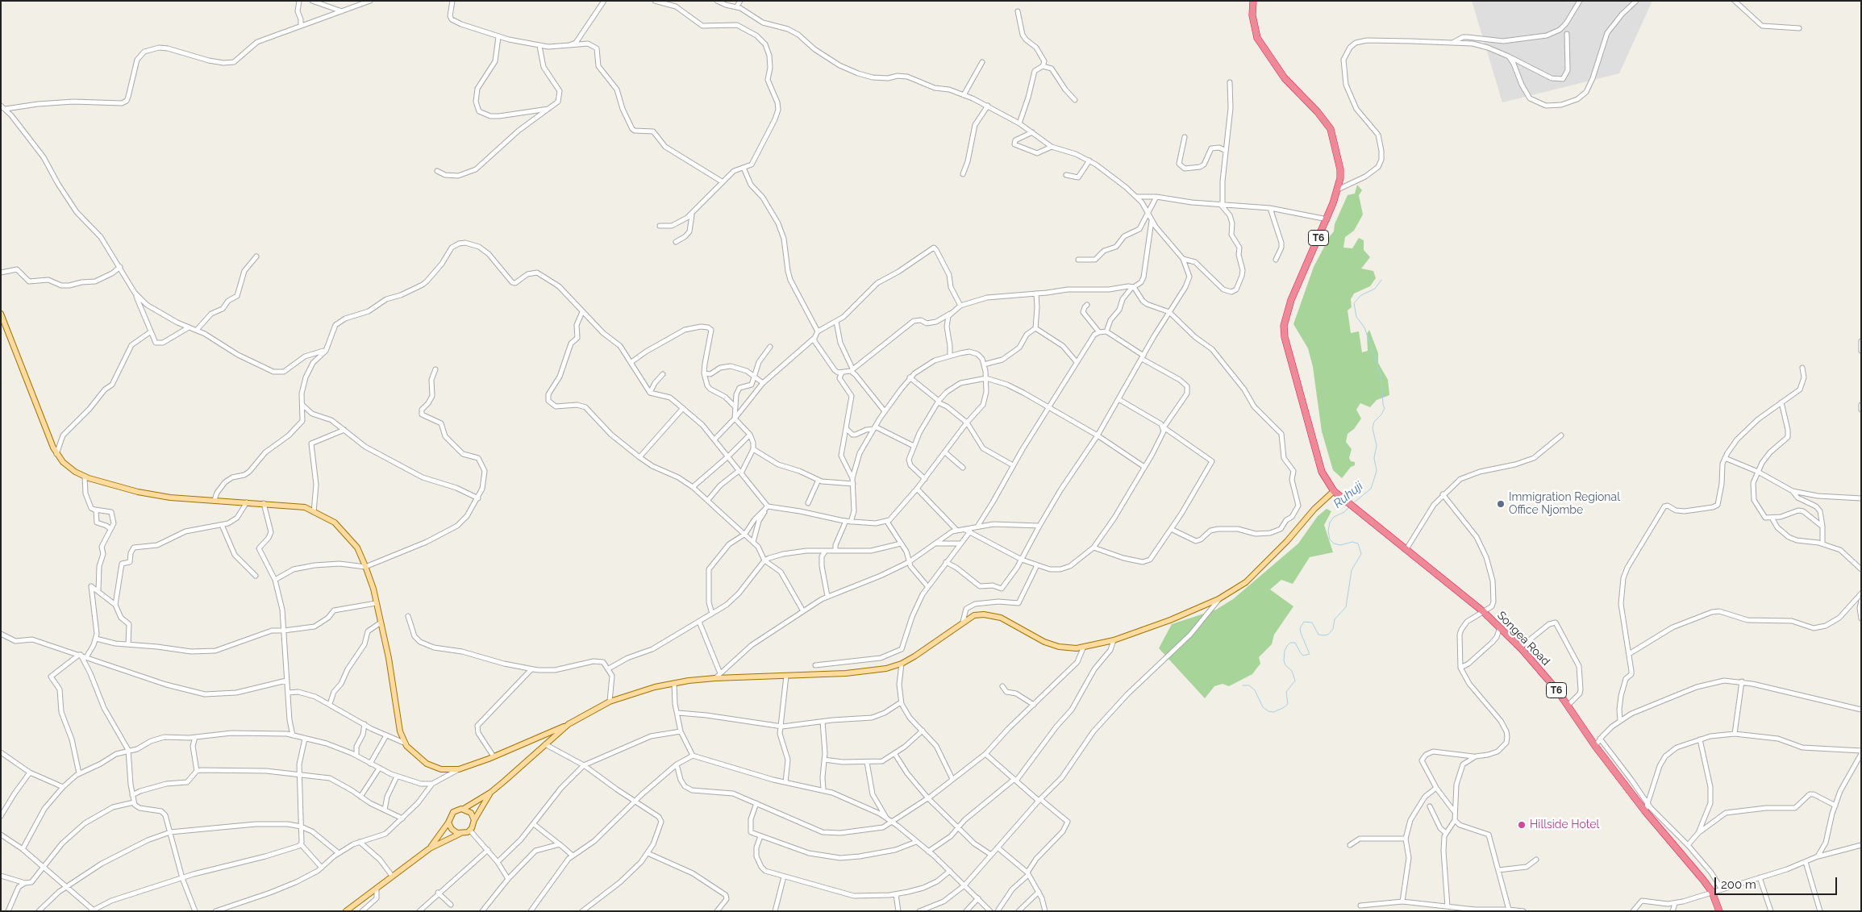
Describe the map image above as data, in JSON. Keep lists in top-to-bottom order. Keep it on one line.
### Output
{"streets":{"highway":["T6","Songea Road"]},"crossings":[["T6","Songea Road"]],"water":["Ruhuji"],"places":["Immigration Regional Office Njombe","Hillside Hotel"],"scale_bar":"200 m"}
